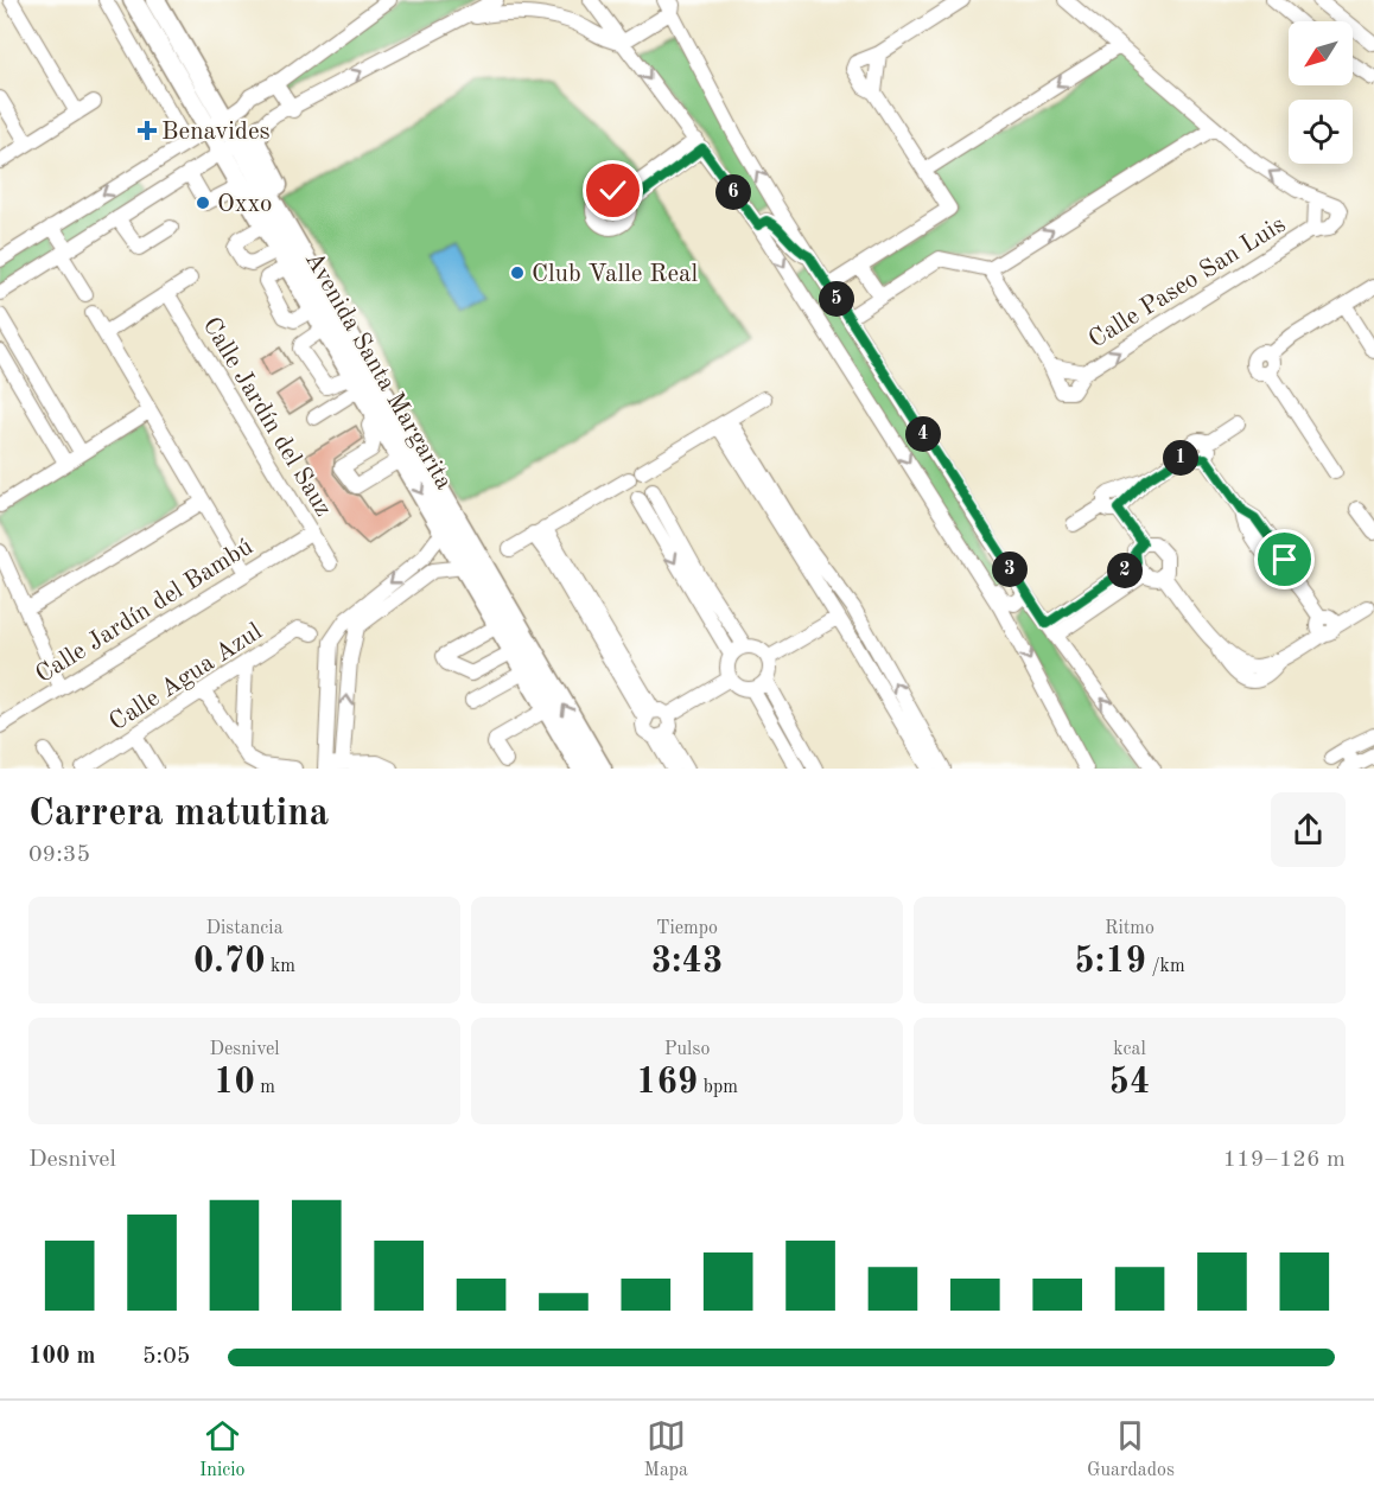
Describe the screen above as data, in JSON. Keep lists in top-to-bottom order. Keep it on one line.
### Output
{"streets":{"main road":["Avenida Santa Margarita"],"street":["Calle Paseo San Luis","Calle Jardín del Sauz","Calle Jardín del Bambú","Calle Agua Azul"]},"crossings":[["Calle Jardín del Sauz","Calle Jardín del Bambú"]],"places":{"health":["Benavides"],"other":["Oxxo","Club Valle Real"]},"north":"bottom left","page":{"pins":["6","5","4","1","3","2"],"heading":["Carrera matutina","09:35"],"stats":[["Distancia","0.70 km"],["Tiempo","3:43"],["Ritmo","5:19 /km"],["Desnivel","10 m"],["Pulso","169 bpm"],["kcal","54"]],"chart":["Desnivel","119–126 m"],"list":[{"name":"100 m","note":"5:05"}],"tabs":["Inicio","Mapa","Guardados"]}}
